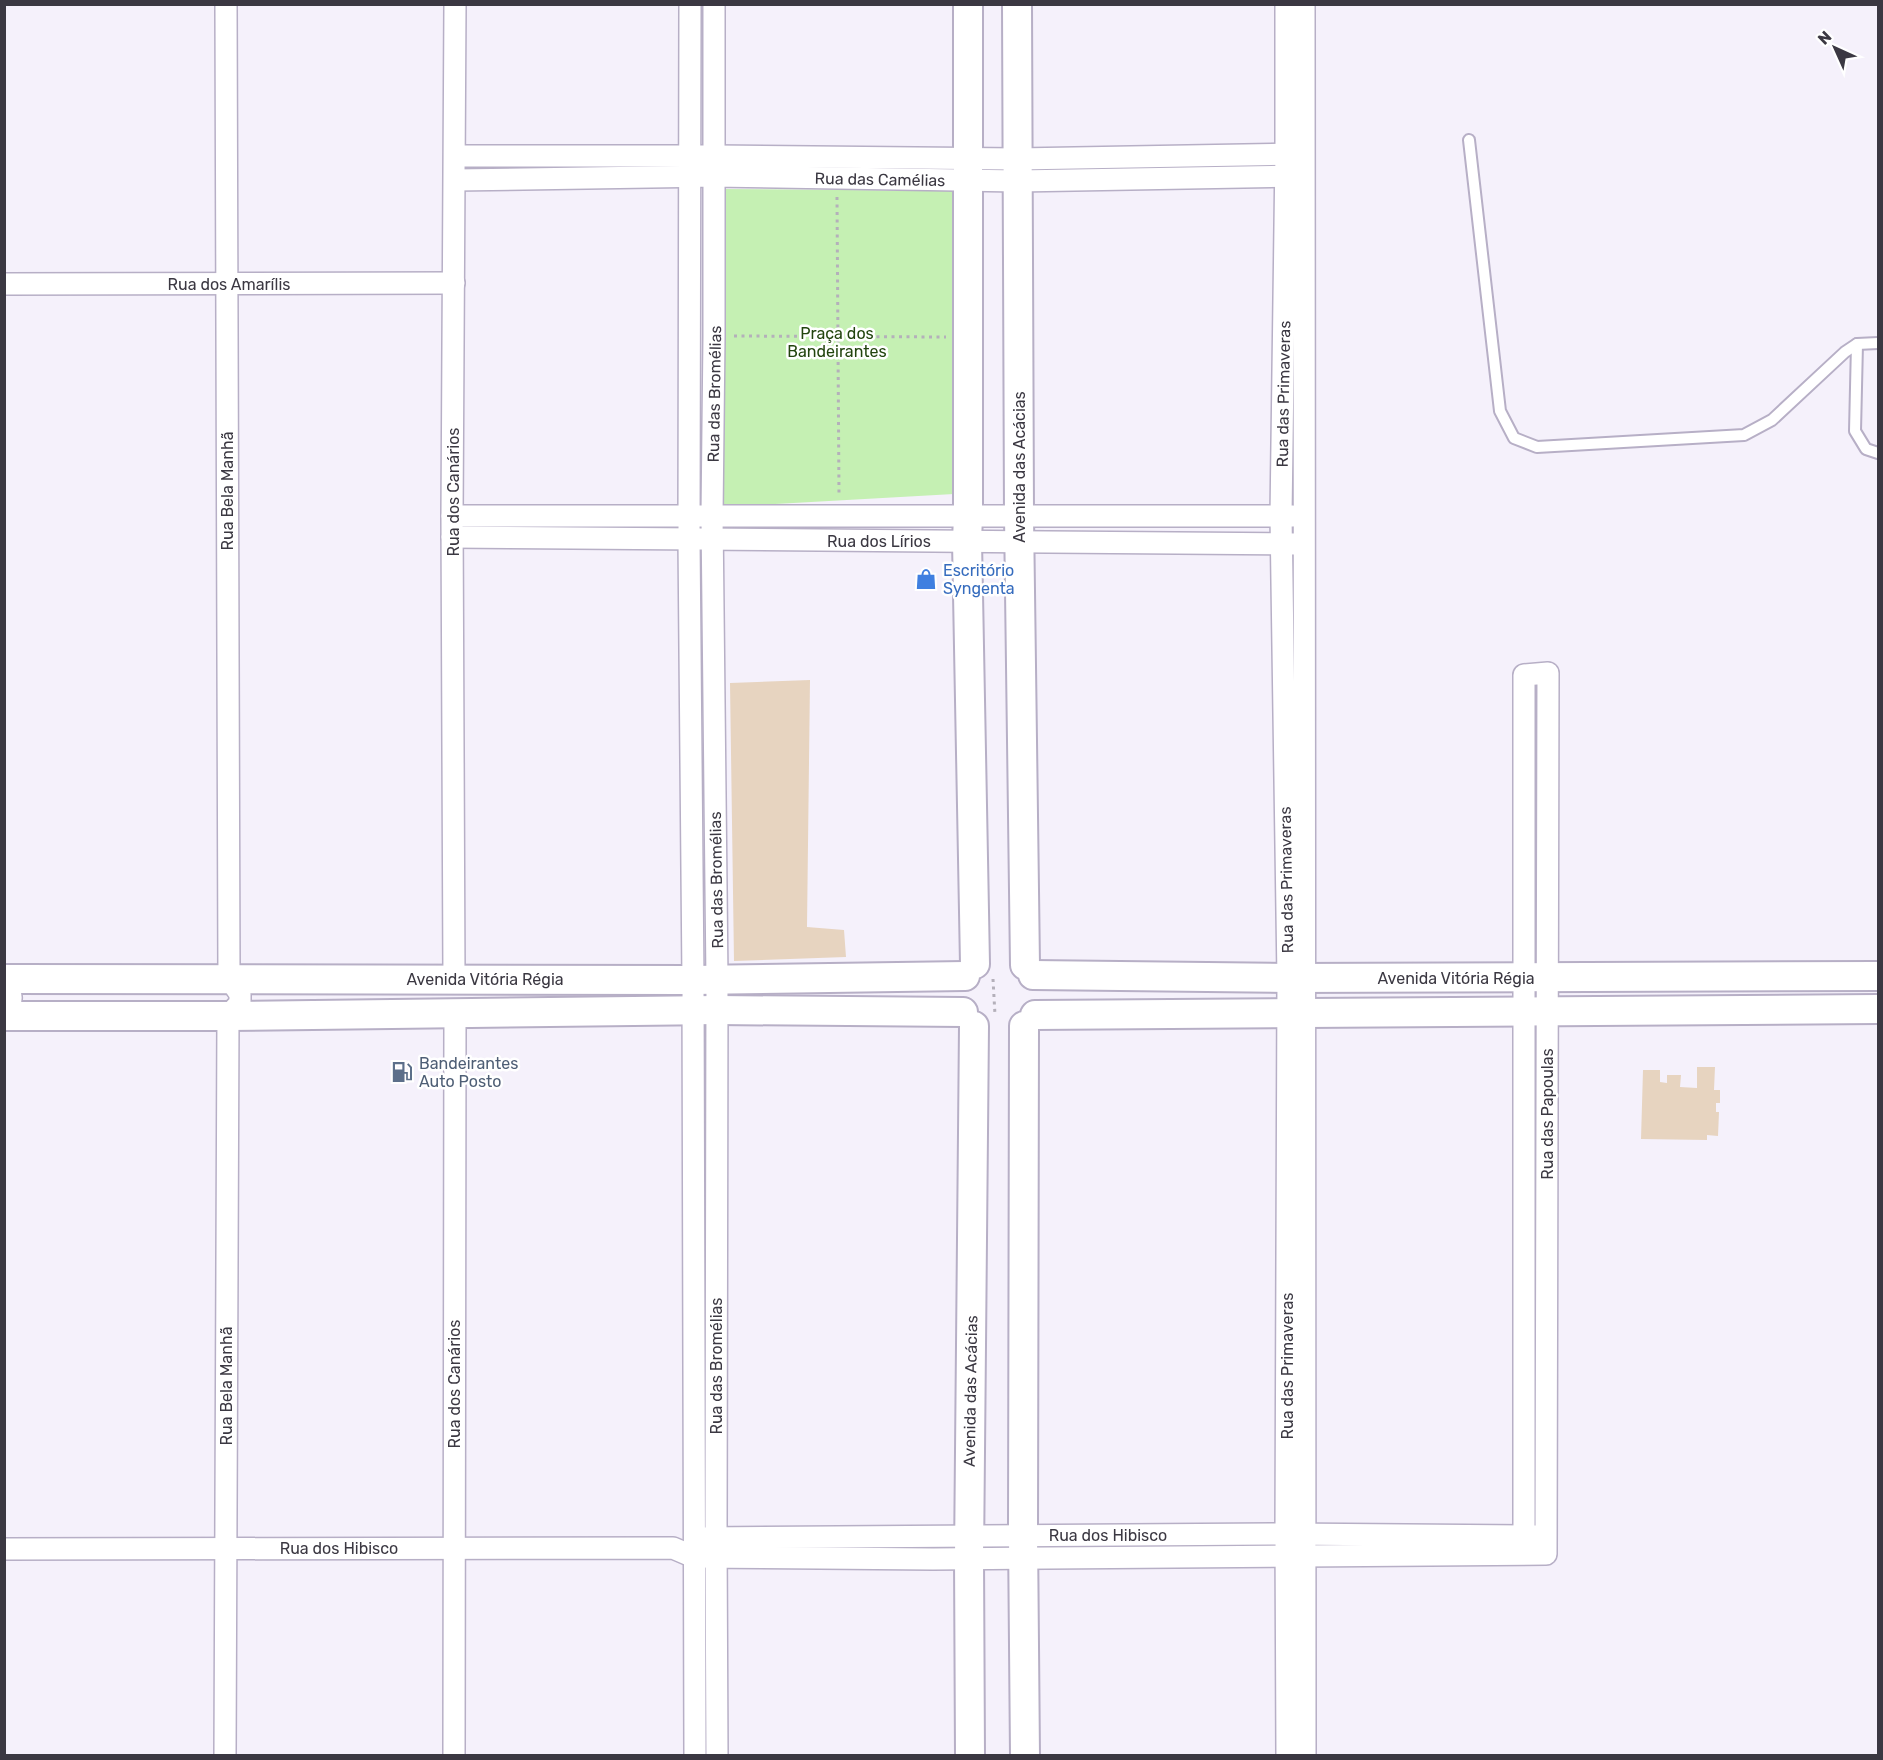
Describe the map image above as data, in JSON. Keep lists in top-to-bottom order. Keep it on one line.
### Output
{"streets":{"street":["Rua das Camélias","Rua dos Amarílis","Rua das Bromélias","Rua das Primaveras","Avenida das Acácias","Rua Bela Manhã","Rua dos Canários","Rua dos Lírios","Avenida Vitória Régia","Rua das Papoulas","Rua dos Hibisco"]},"crossings":[["Rua das Camélias","Rua das Bromélias"],["Rua das Camélias","Rua das Primaveras"],["Rua das Camélias","Avenida das Acácias"],["Rua das Camélias","Rua dos Canários"],["Rua dos Amarílis","Rua Bela Manhã"],["Rua dos Amarílis","Rua dos Canários"],["Rua das Bromélias","Rua dos Lírios"],["Rua das Bromélias","Avenida Vitória Régia"],["Rua das Bromélias","Rua dos Hibisco"],["Rua das Primaveras","Rua dos Lírios"],["Rua das Primaveras","Avenida Vitória Régia"],["Rua das Primaveras","Rua dos Hibisco"],["Avenida das Acácias","Rua dos Lírios"],["Avenida das Acácias","Avenida Vitória Régia"],["Avenida das Acácias","Rua dos Hibisco"],["Rua Bela Manhã","Avenida Vitória Régia"],["Rua Bela Manhã","Rua dos Hibisco"],["Rua dos Canários","Rua dos Lírios"],["Rua dos Canários","Avenida Vitória Régia"],["Rua dos Canários","Rua dos Hibisco"],["Avenida Vitória Régia","Rua das Papoulas"],["Rua das Papoulas","Rua dos Hibisco"]],"parks":["Praça dos Bandeirantes"],"places":{"shop":["Escritório Syngenta"],"fuel station":["Bandeirantes Auto Posto"]},"north":"top left"}
